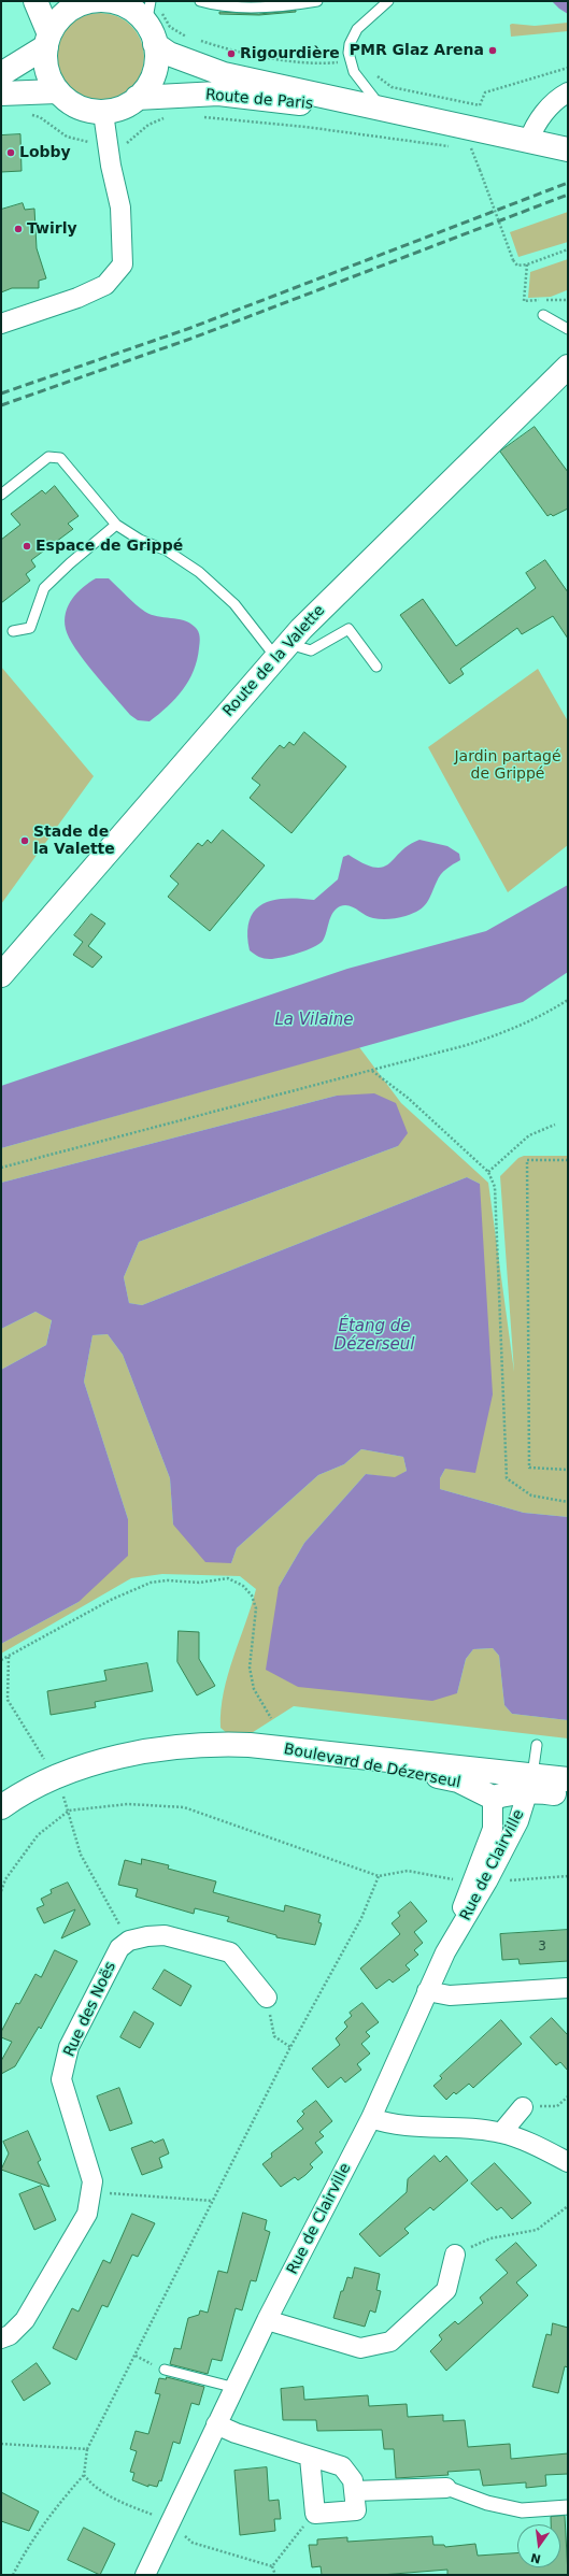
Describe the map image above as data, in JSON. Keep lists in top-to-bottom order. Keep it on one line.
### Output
{"streets":{"street":["Route de Paris","Route de la Valette","Boulevard de Dézerseul","Rue de Clairville","Rue des Noës"]},"crossings":[["Boulevard de Dézerseul","Rue de Clairville"]],"water":["La Vilaine","Étang de Dézerseul"],"parks":["Jardin partagé de Grippé"],"places":["PMR Glaz Arena","Rigourdière","Lobby","Twirly","Espace de Grippé","Stade de la Valette"],"house_numbers":["3"],"north":"bottom"}
